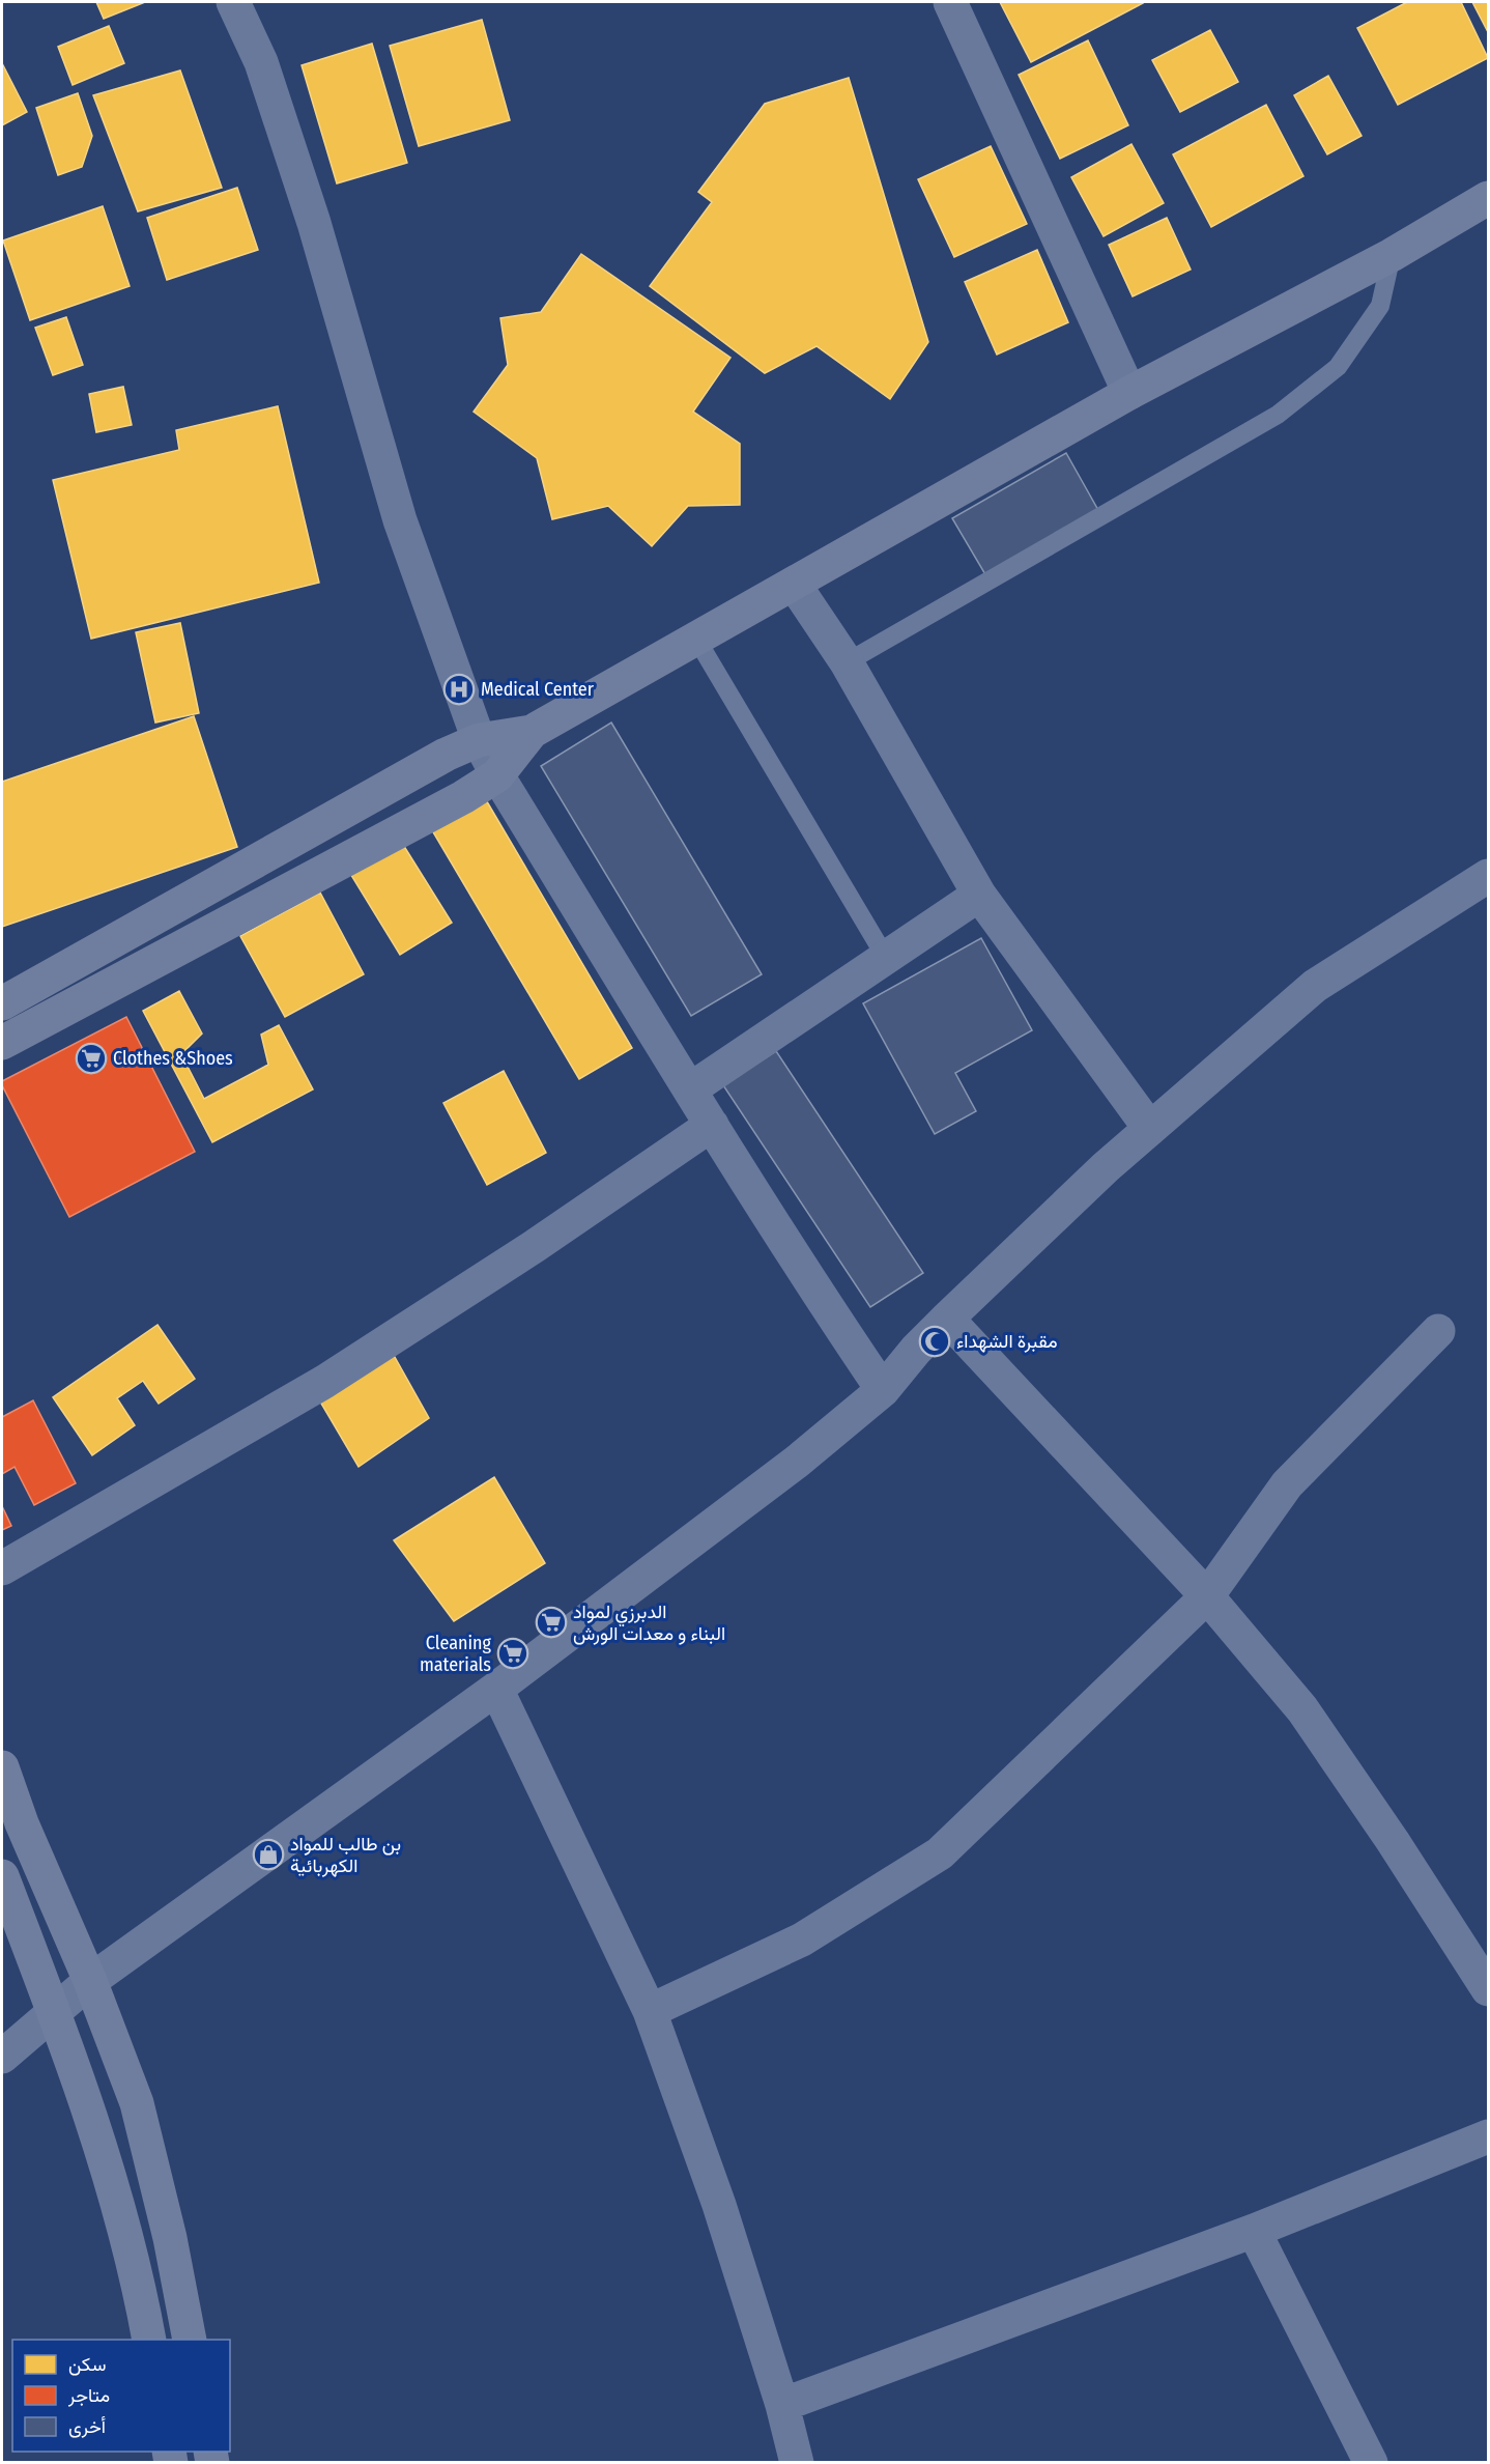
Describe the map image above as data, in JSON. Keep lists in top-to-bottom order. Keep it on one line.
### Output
{"places":{"hospital":["Medical Center"],"supermarket":["Clothes &Shoes","الدبرزي لمواد البناء و معدات الورش","Cleaning materials"],"mosque":["مقبرة الشهداء"],"shop":["بن طالب للمواد الكهربائية"]},"legend":["سكن","متاجر","أخرى"]}
